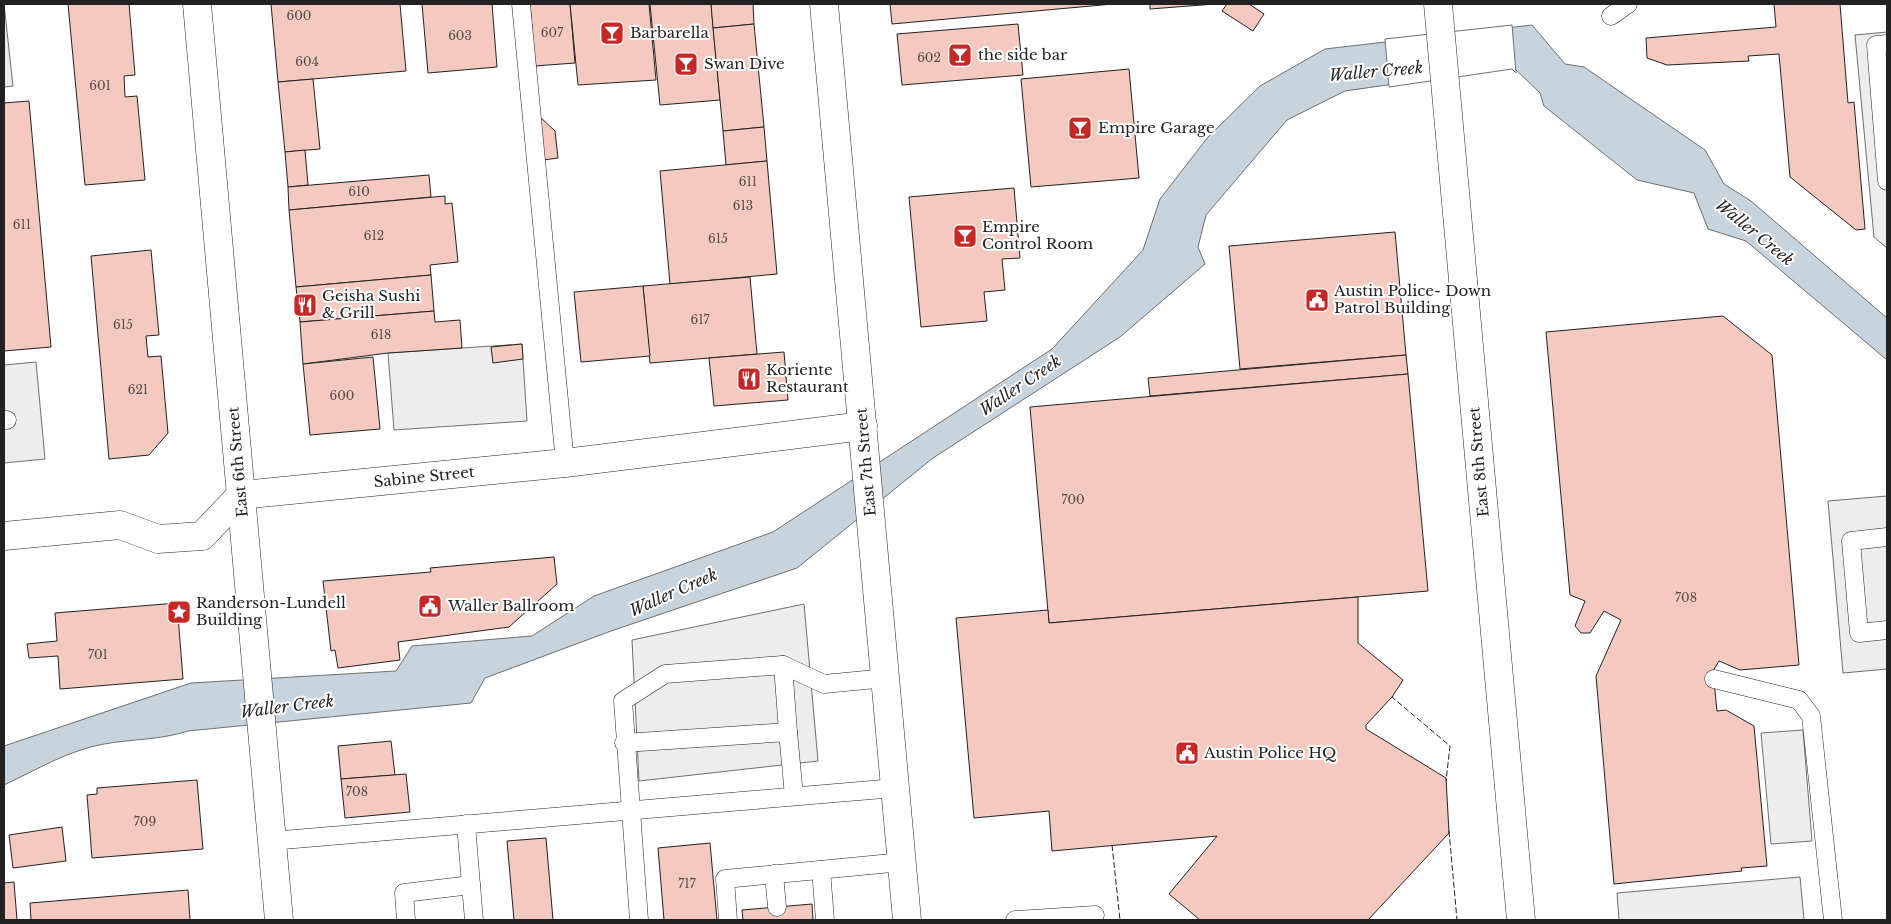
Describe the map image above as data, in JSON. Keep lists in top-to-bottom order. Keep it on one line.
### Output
{"streets":{"main road":["East 6th Street","East 7th Street","East 8th Street","Sabine Street"]},"crossings":[["East 6th Street","Sabine Street"],["East 7th Street","Sabine Street"]],"water":["Waller Creek"],"places":{"bar":["Barbarella","the side bar","Swan Dive","Empire Garage","Empire Control Room"],"public building":["Austin Police- Down Patrol Building","Waller Ballroom","Austin Police HQ"],"restaurant":["Geisha Sushi & Grill","Koriente Restaurant"],"place":["Randerson-Lundell Building"]},"house_numbers":["600","607","603","602","604","601","611","610","613","611","612","615","617","615","618","621","600","700","708","701","708","709","717"]}
